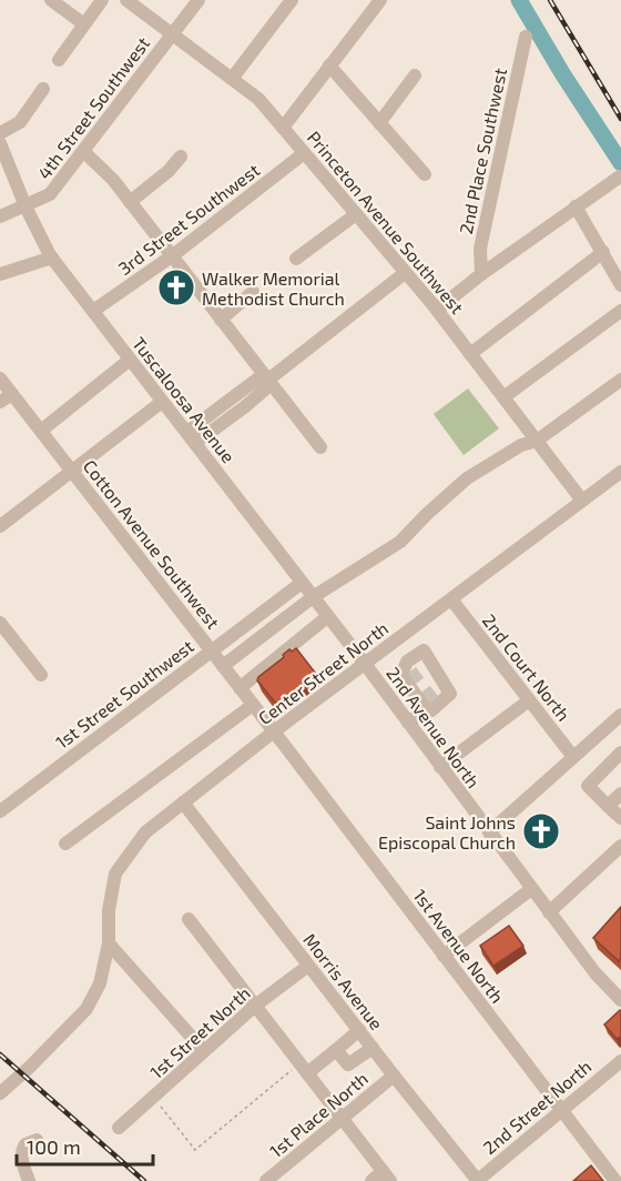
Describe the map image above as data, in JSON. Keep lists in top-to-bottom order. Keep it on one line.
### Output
{"streets":{"street":["4th Street Southwest","2nd Place Southwest","3rd Street Southwest","Princeton Avenue Southwest","Tuscaloosa Avenue","Cotton Avenue Southwest","2nd Court North","Center Street North","1st Street Southwest","2nd Avenue North","1st Avenue North","Morris Avenue","1st Street North","2nd Street North","1st Place North"]},"crossings":[["4th Street Southwest","Princeton Avenue Southwest"],["4th Street Southwest","Tuscaloosa Avenue"],["3rd Street Southwest","Princeton Avenue Southwest"],["3rd Street Southwest","Tuscaloosa Avenue"],["Princeton Avenue Southwest","Center Street North"],["Tuscaloosa Avenue","Center Street North"],["Tuscaloosa Avenue","1st Street Southwest"],["Tuscaloosa Avenue","2nd Avenue North"],["Cotton Avenue Southwest","Center Street North"],["Cotton Avenue Southwest","1st Street Southwest"],["Cotton Avenue Southwest","1st Avenue North"],["2nd Court North","Center Street North"],["Center Street North","2nd Avenue North"],["Center Street North","1st Avenue North"],["Center Street North","Morris Avenue"],["1st Avenue North","2nd Street North"],["Morris Avenue","1st Street North"],["Morris Avenue","2nd Street North"],["Morris Avenue","1st Place North"]],"places":{"church":["Walker Memorial Methodist Church","Saint Johns Episcopal Church"]},"scale_bar":"100 m"}
